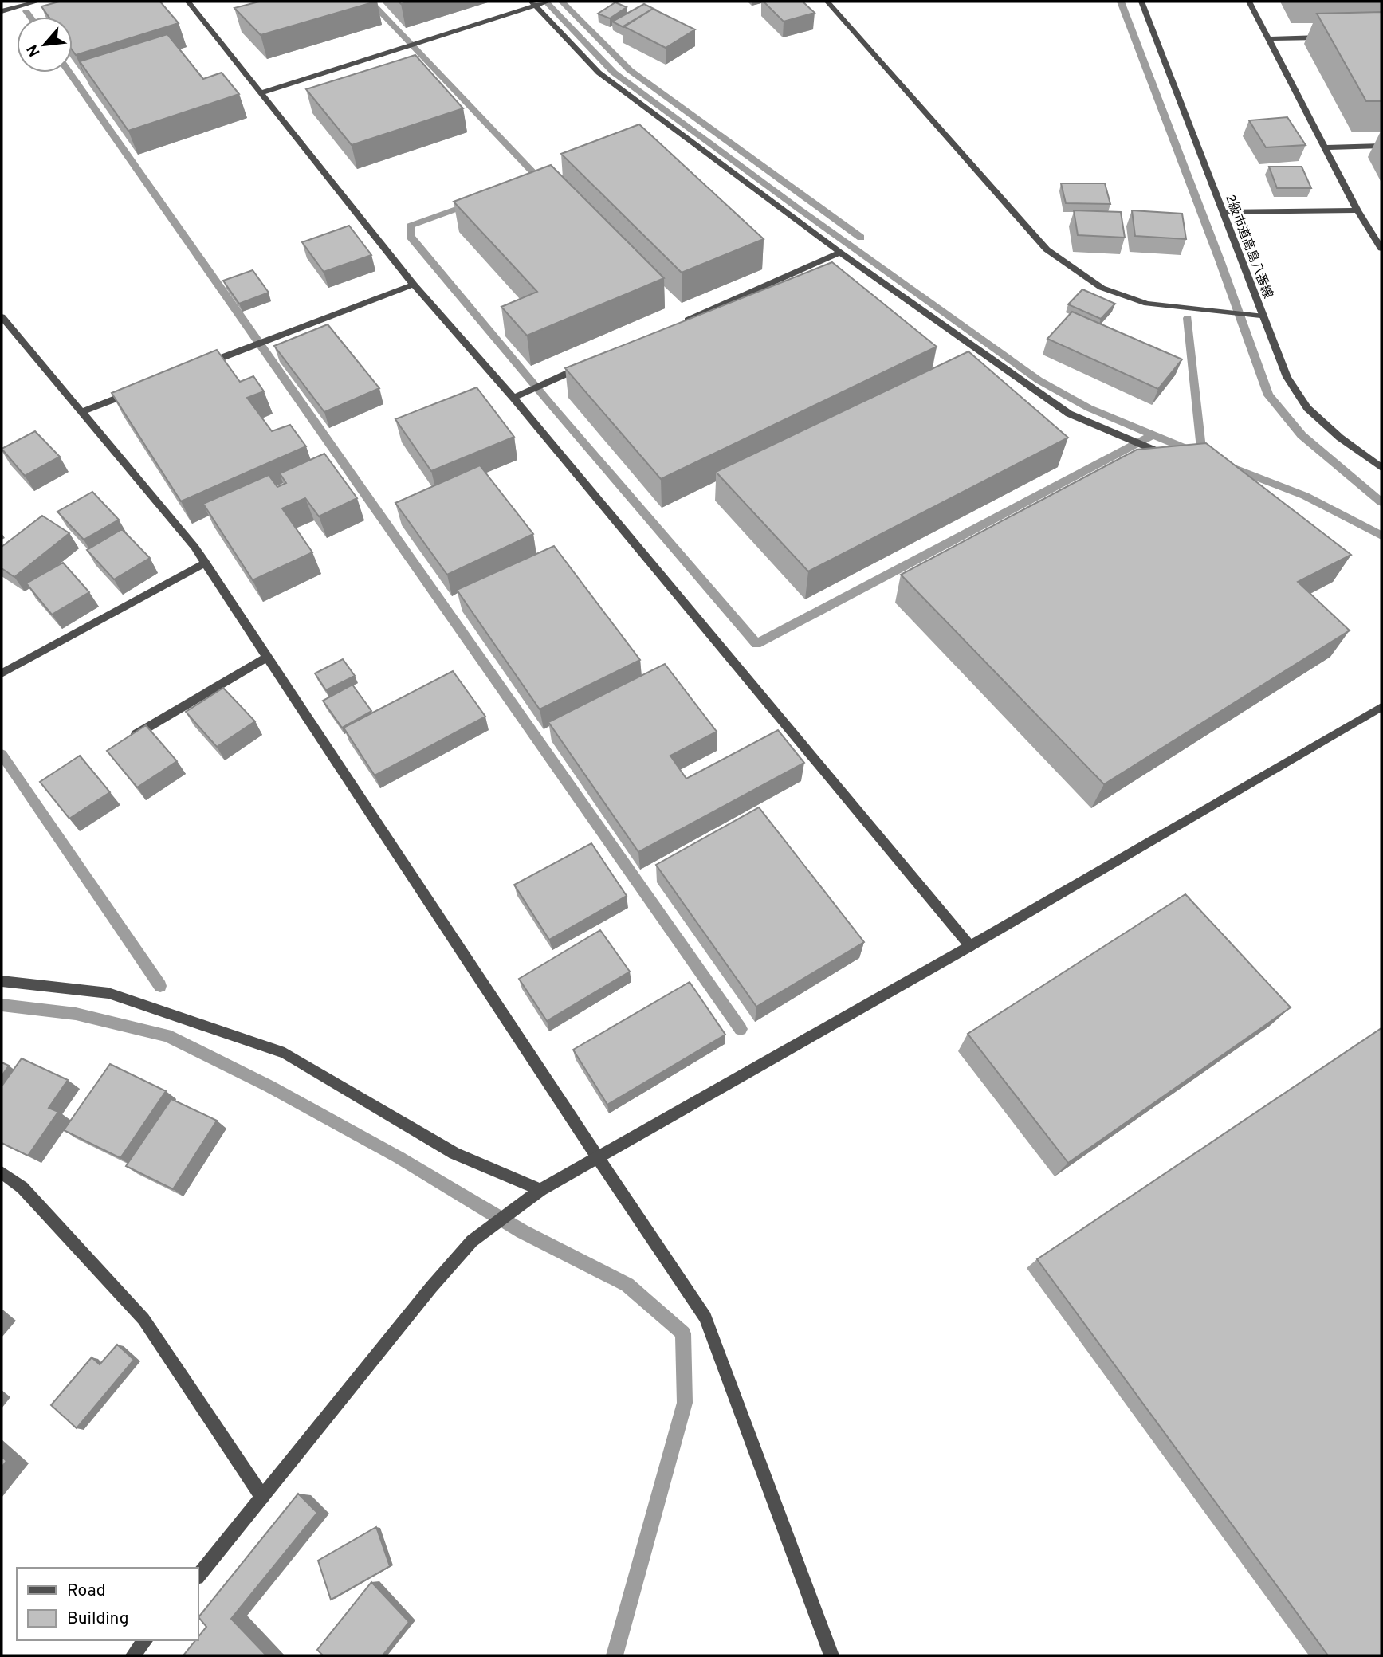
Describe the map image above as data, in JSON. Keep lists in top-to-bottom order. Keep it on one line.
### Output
{"streets":{"street":["2級市道高島八番線"]},"legend":["Road","Building"],"north":"bottom left"}
